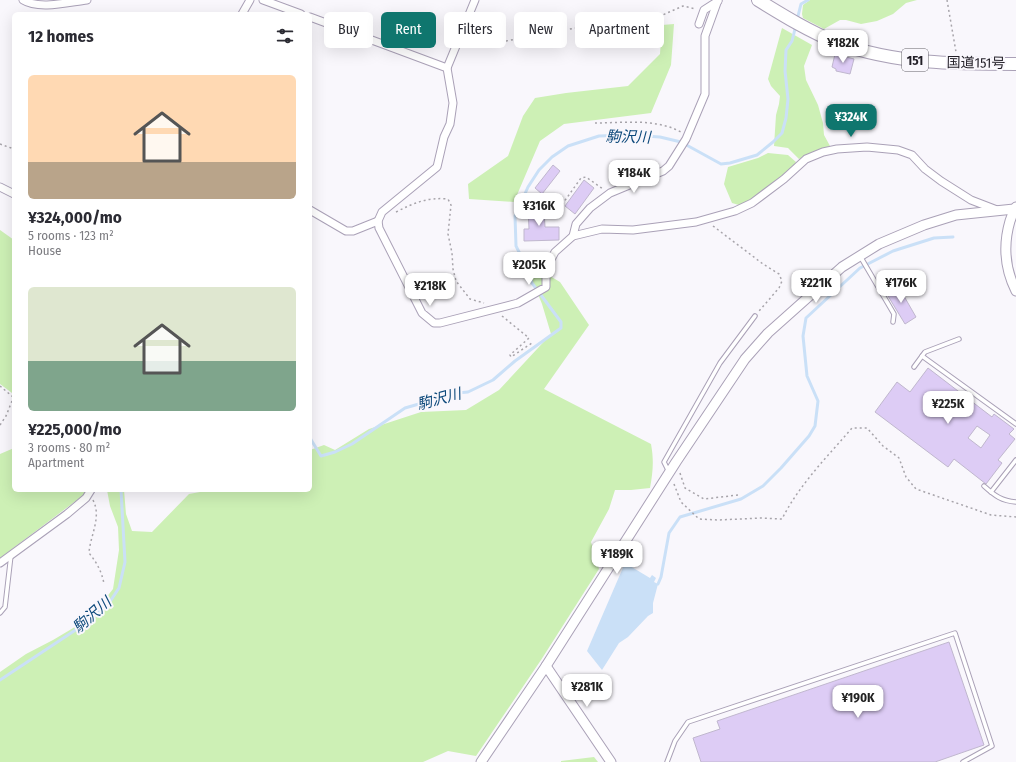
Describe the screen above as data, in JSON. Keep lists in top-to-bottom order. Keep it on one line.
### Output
{"streets":{"highway":["151","国道151号"]},"water":["駒沢川"],"page":{"chip":["Buy","Rent","Filters","New","Apartment"],"heading":"12 homes","price":["¥182K","¥324K","¥184K","¥316K","¥205K","¥221K","¥176K","¥218K","¥225K","¥189K","¥281K","¥190K"],"list":[{"name":"¥324,000/mo","note":"5 rooms · 123 m² · House"},{"name":"¥225,000/mo","note":"3 rooms · 80 m² · Apartment"}]}}
